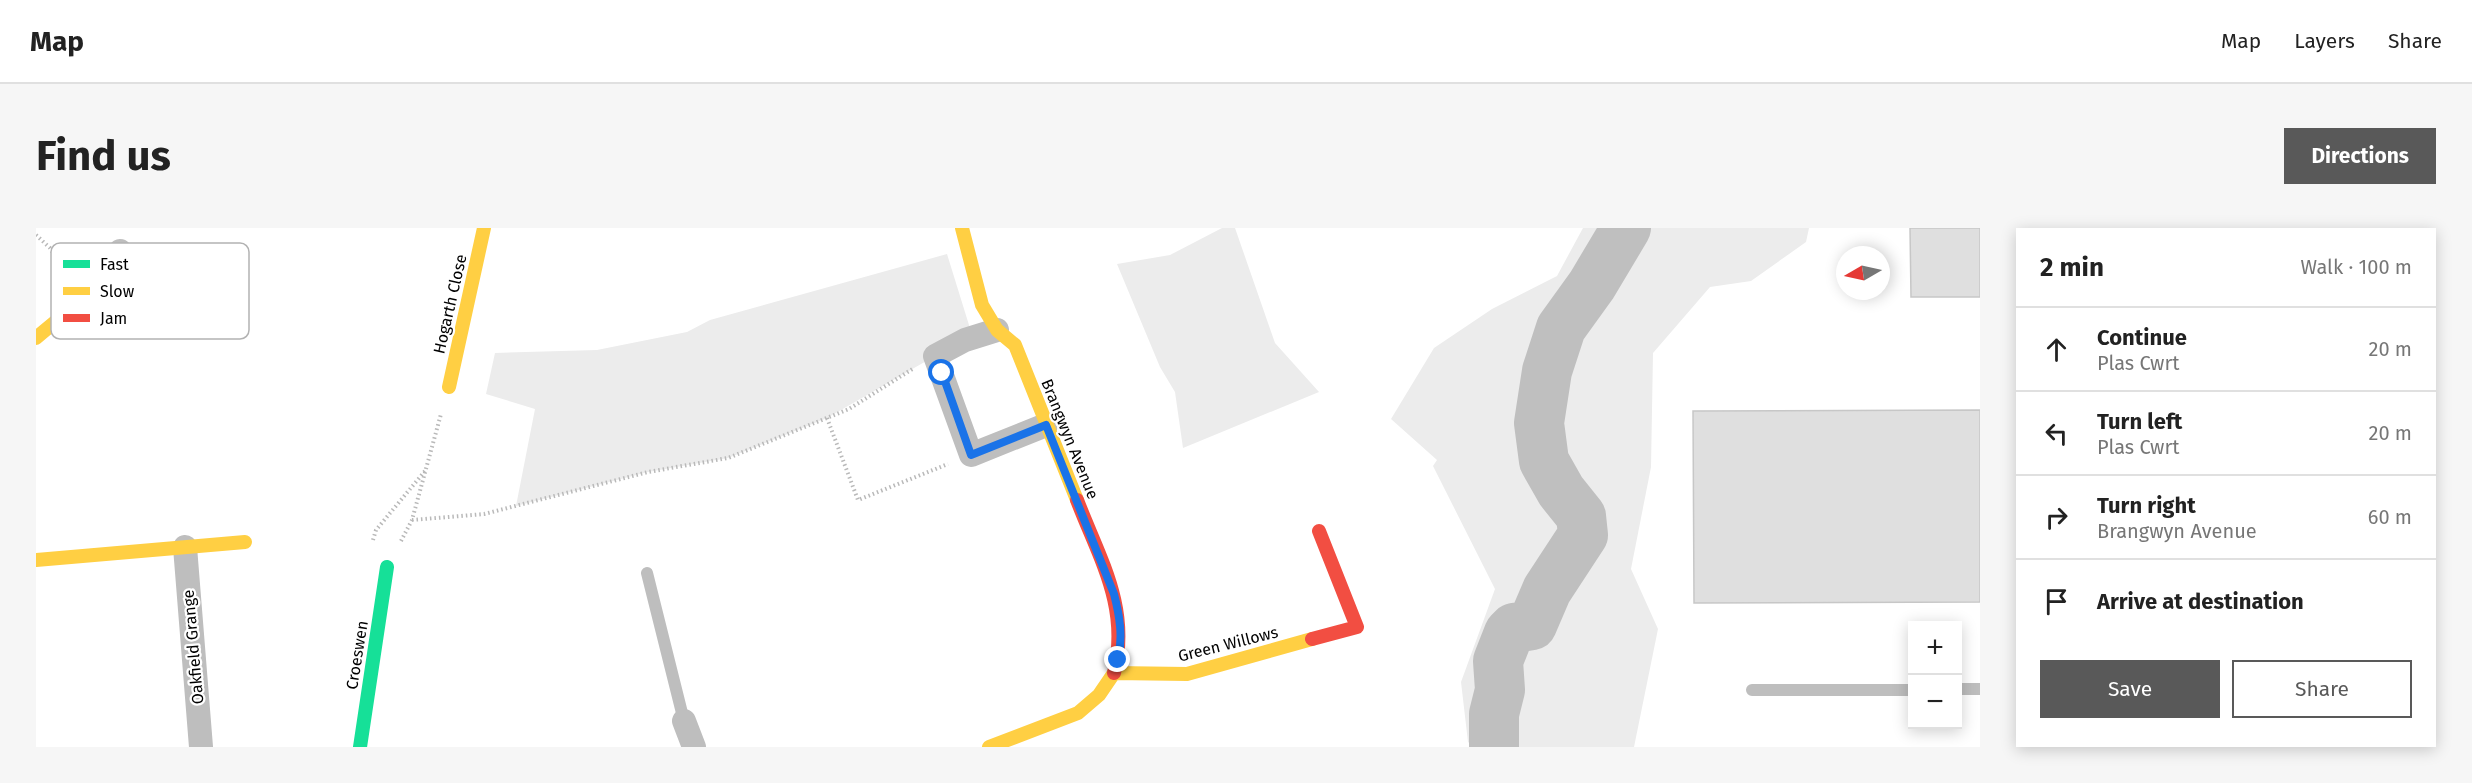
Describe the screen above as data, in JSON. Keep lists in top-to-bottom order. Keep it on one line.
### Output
{"streets":{"street":["Hogarth Close","Brangwyn Avenue","Green Willows","Oakfield Grange","Croeswen"]},"crossings":[["Brangwyn Avenue","Green Willows"]],"legend":["Fast","Slow","Jam"],"north":"left","page":{"header":"Map","nav":["Map","Layers","Share"],"buttons":["Directions",["Save","Share"]],"title":"Find us","heading":["2 min","Walk · 100 m"],"list":[["Continue","Plas Cwrt","20 m"],["Turn left","Plas Cwrt","20 m"],["Turn right","Brangwyn Avenue","60 m"],"Arrive at destination"],"map_buttons":["+","−"]}}
